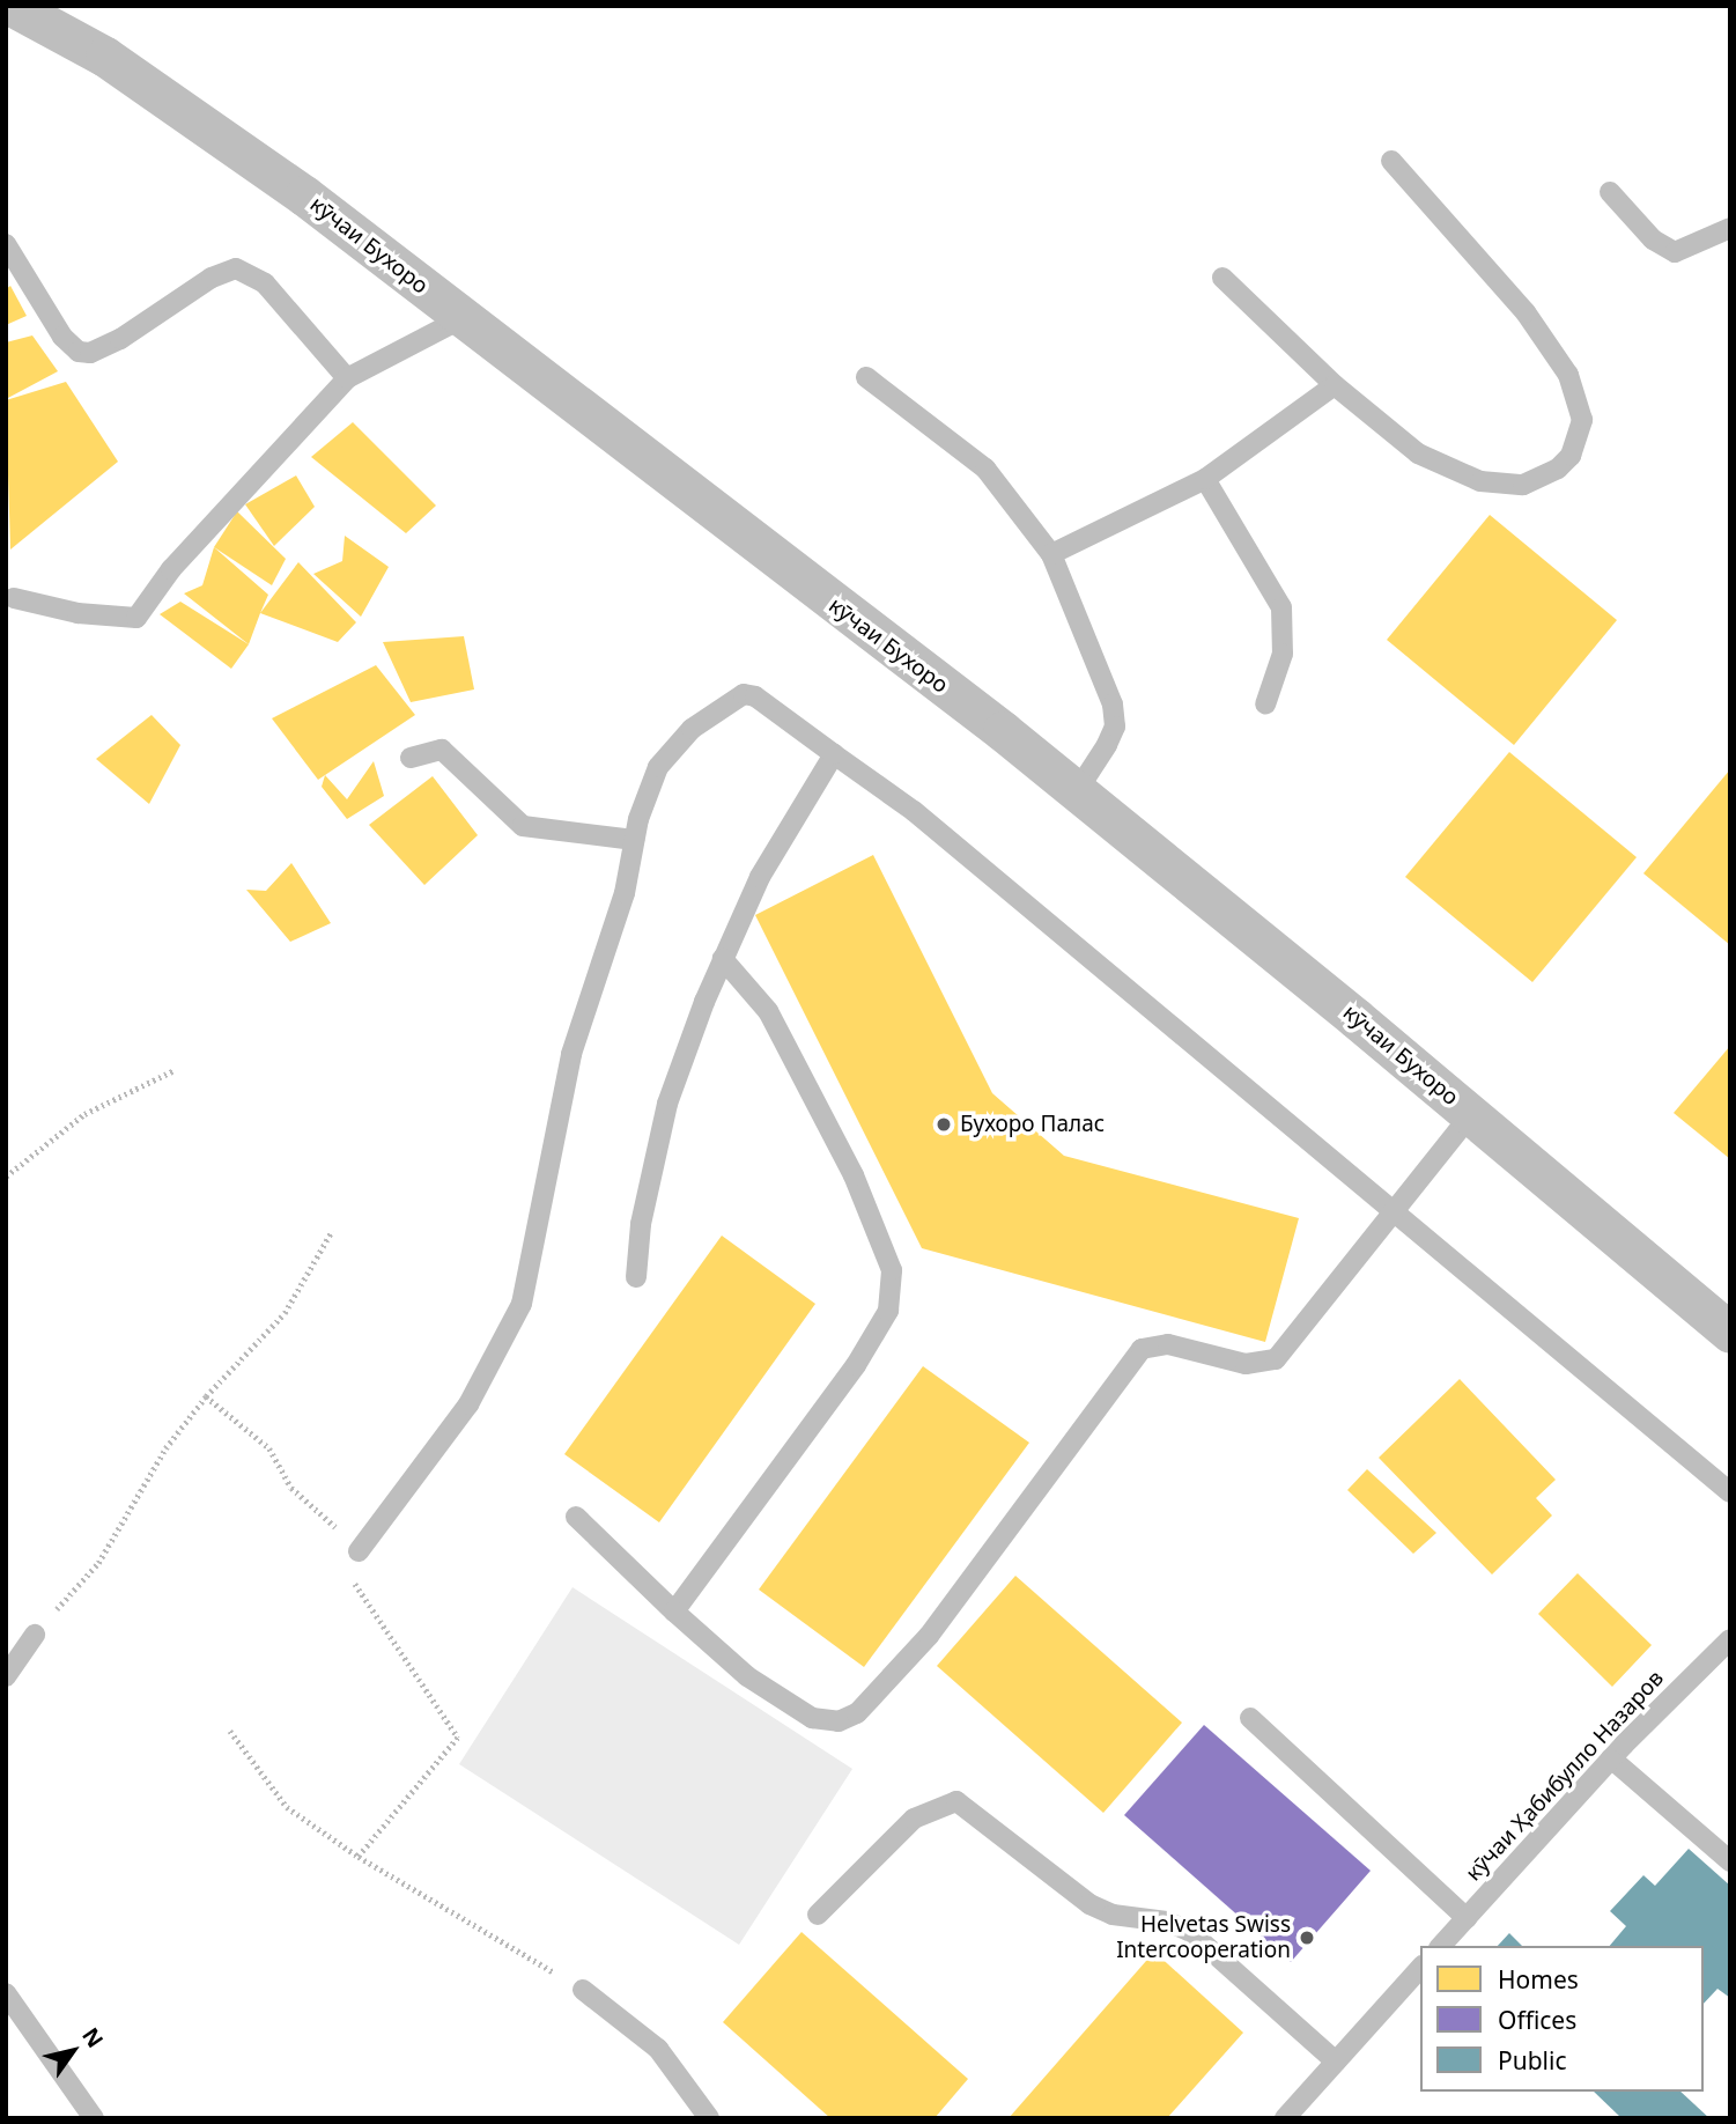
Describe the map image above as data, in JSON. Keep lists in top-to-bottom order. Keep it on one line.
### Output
{"streets":{"street":["кӯчаи Бухоро"],"lane":["кӯчаи Ҳабибулло Назаров"]},"places":["Бухоро Палас","Helvetas Swiss Intercooperation"],"legend":["Homes","Offices","Public"],"north":"top right"}
